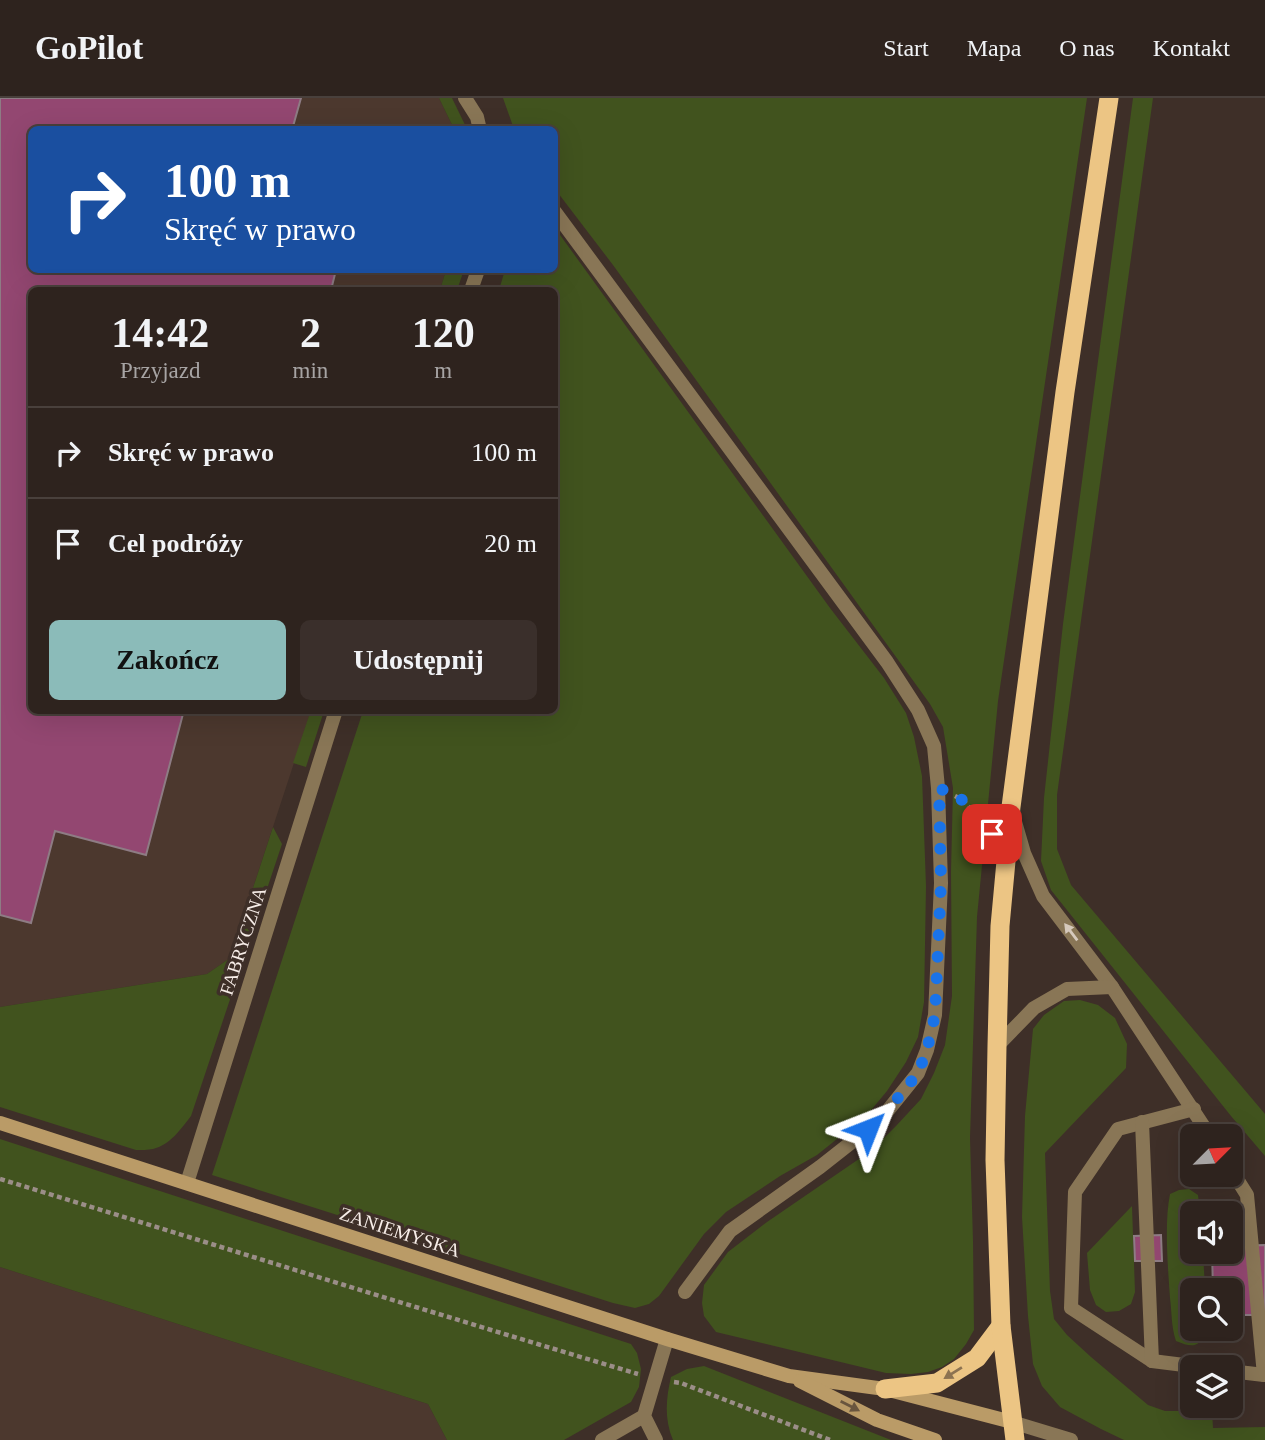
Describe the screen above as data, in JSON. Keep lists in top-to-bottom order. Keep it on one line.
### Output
{"streets":{"main road":["ZANIEMYSKA"],"street":["FABRYCZNA"]},"crossings":[["FABRYCZNA","ZANIEMYSKA"]],"north":"top right","page":{"header":"GoPilot","nav":["Start","Mapa","O nas","Kontakt"],"turn":["100 m","Skręć w prawo"],"eta":["14:42","Przyjazd","2","min","120","m"],"list":[{"name":"Skręć w prawo","value":"100 m"},{"name":"Cel podróży","value":"20 m"}],"buttons":["Zakończ","Udostępnij"]}}
